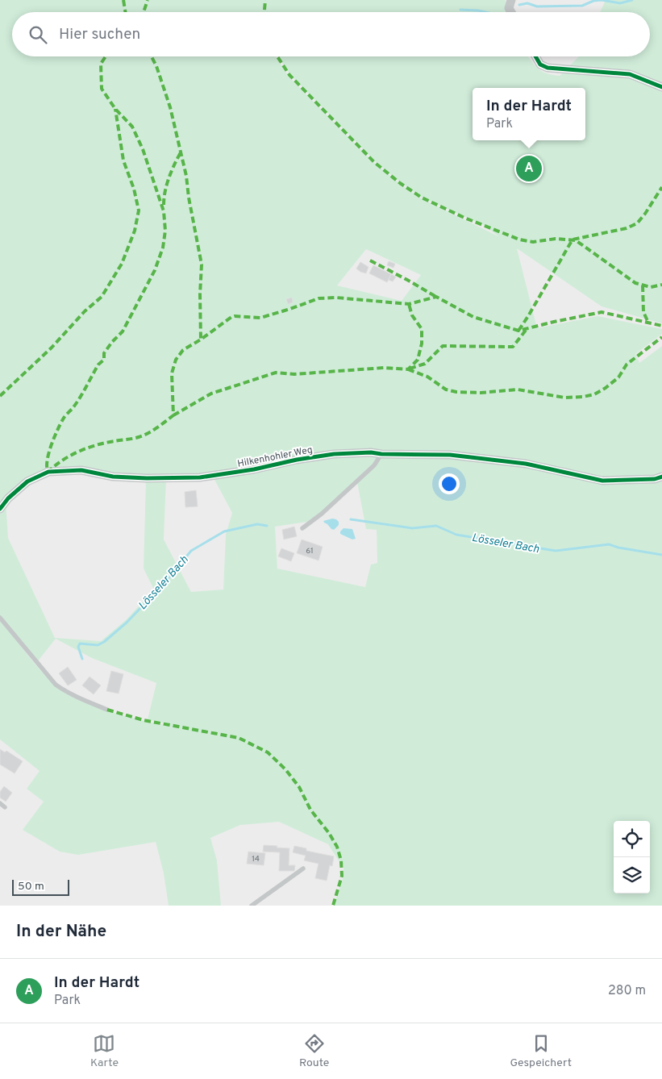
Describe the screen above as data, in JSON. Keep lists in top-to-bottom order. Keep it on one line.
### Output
{"streets":{"street":["Hilkenhohler Weg"]},"water":["Lösseler Bach"],"house_numbers":["61","14"],"scale_bar":"50 m","page":{"search":"Hier suchen","popup":["In der Hardt","Park"],"pins":"A","scale":"50 m","heading":"In der Nähe","list":[{"mark":"A","name":"In der Hardt","note":"Park","value":"280 m"}],"nav":["Karte","Route","Gespeichert"]}}
